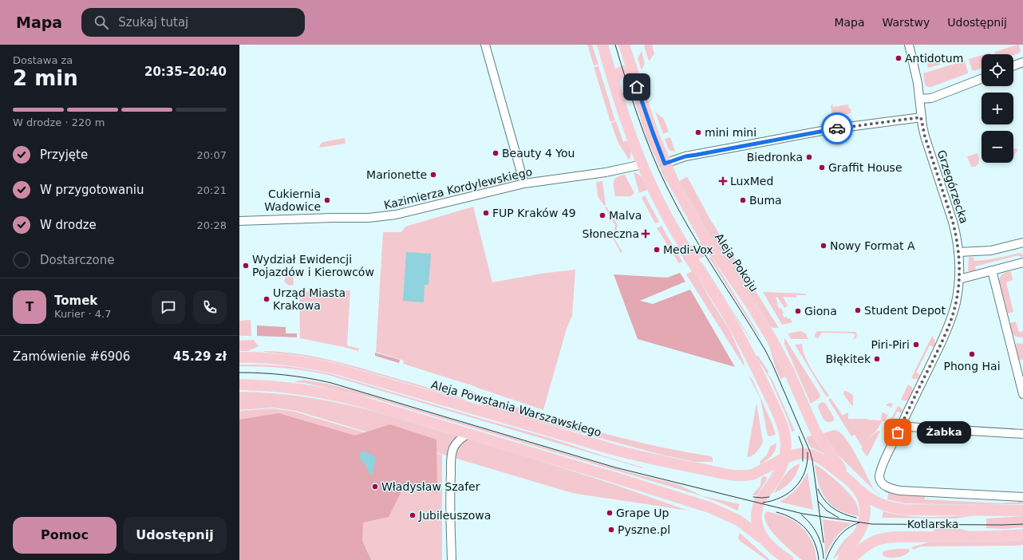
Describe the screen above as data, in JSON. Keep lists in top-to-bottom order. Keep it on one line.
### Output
{"streets":{"main road":["Aleja Pokoju","Aleja Powstania Warszawskiego","Kotlarska"],"street":["Grzegórzecka","Kazimierza Kordylewskiego"]},"crossings":[["Aleja Pokoju","Aleja Powstania Warszawskiego"],["Aleja Pokoju","Kotlarska"],["Aleja Powstania Warszawskiego","Kotlarska"]],"places":{"other":["Antidotum","mini mini","Beauty 4 You","Biedronka","Graffit House","Marionette","Cukiernia Wadowice","Buma","FUP Kraków 49","Malva","Nowy Format A","Medi-Vox","Wydział Ewidencji Pojazdów i Kierowców","Urząd Miasta Krakowa","Student Depot","Giona","Piri-Piri","Phong Hai","Błękitek","Żabka","Władysław Szafer","Grape Up","Jubileuszowa","Pyszne.pl"],"health":["LuxMed","Słoneczna"]},"page":{"header":"Mapa","search":"Szukaj tutaj","nav":["Mapa","Warstwy","Udostępnij"],"heading":["2 min","Dostawa za","20:35–20:40"],"panel":["Tomek","Kurier · 4.7","Zamówienie #6906","45.29 zł"],"map_buttons":["+","−"],"bar":"W drodze · 220 m","list":[["Przyjęte","20:07"],["W przygotowaniu","20:21"],["W drodze","20:28"],"Dostarczone"],"round":"T","bubble":"Żabka","buttons":["Pomoc","Udostępnij"]}}
